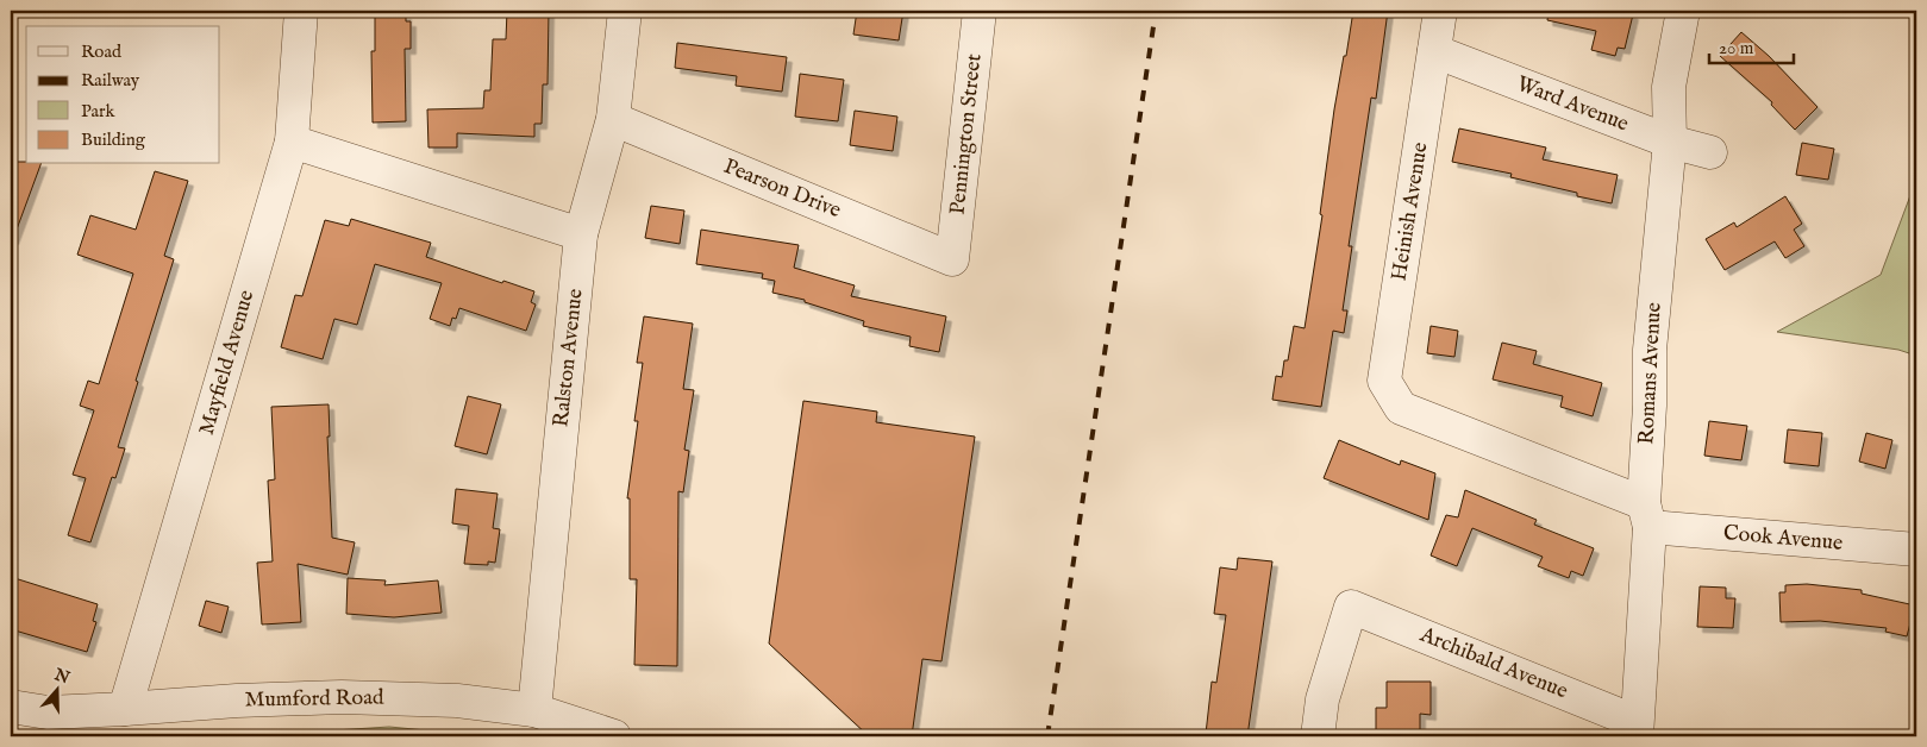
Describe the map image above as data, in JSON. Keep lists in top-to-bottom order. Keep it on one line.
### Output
{"streets":{"street":["Ward Avenue","Pennington Street","Pearson Drive","Heinish Avenue","Ralston Avenue","Mayfield Avenue","Romans Avenue","Cook Avenue","Archibald Avenue","Mumford Road"]},"crossings":[["Ward Avenue","Heinish Avenue"],["Ward Avenue","Romans Avenue"],["Pennington Street","Pearson Drive"],["Pearson Drive","Ralston Avenue"],["Heinish Avenue","Cook Avenue"],["Ralston Avenue","Mumford Road"],["Mayfield Avenue","Mumford Road"],["Romans Avenue","Cook Avenue"],["Romans Avenue","Archibald Avenue"]],"legend":["Road","Railway","Park","Building"],"scale_bar":"20 m","north":"top"}
